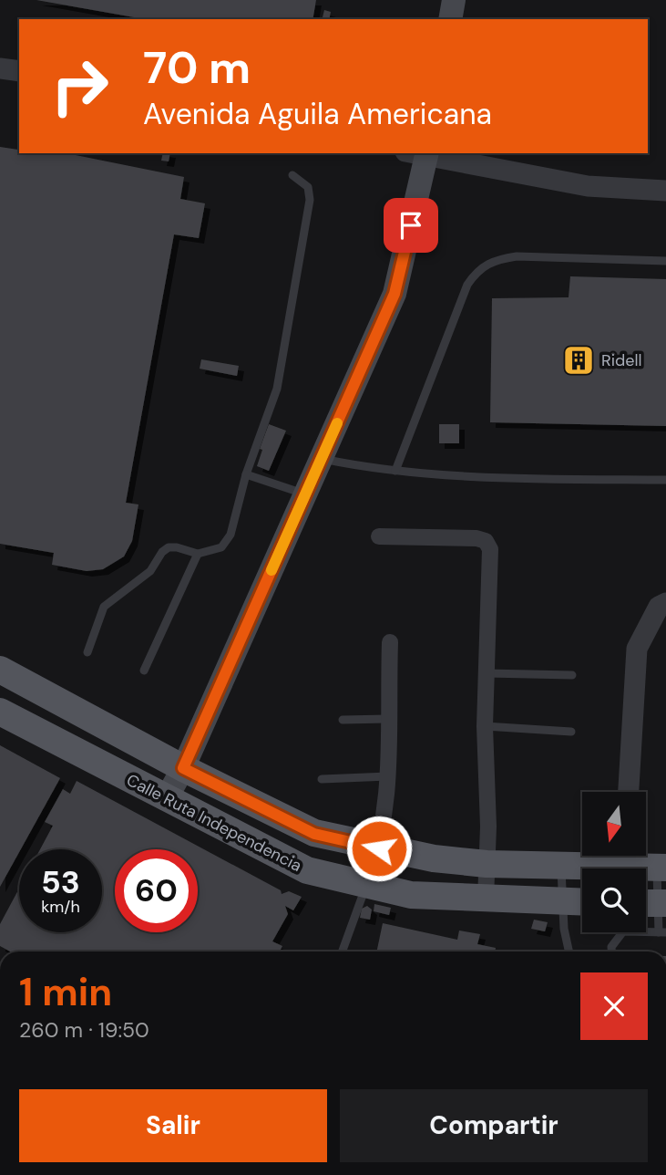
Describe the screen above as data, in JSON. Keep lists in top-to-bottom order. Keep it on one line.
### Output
{"streets":{"main road":["Calle Ruta Independencia"]},"places":{"building":["Ridell"]},"north":"bottom","page":{"turn":["70 m","Avenida Aguila Americana"],"speed":"53 km/h","limit":"60","heading":["1 min","260 m · 19:50"],"buttons":["Salir","Compartir"]}}
